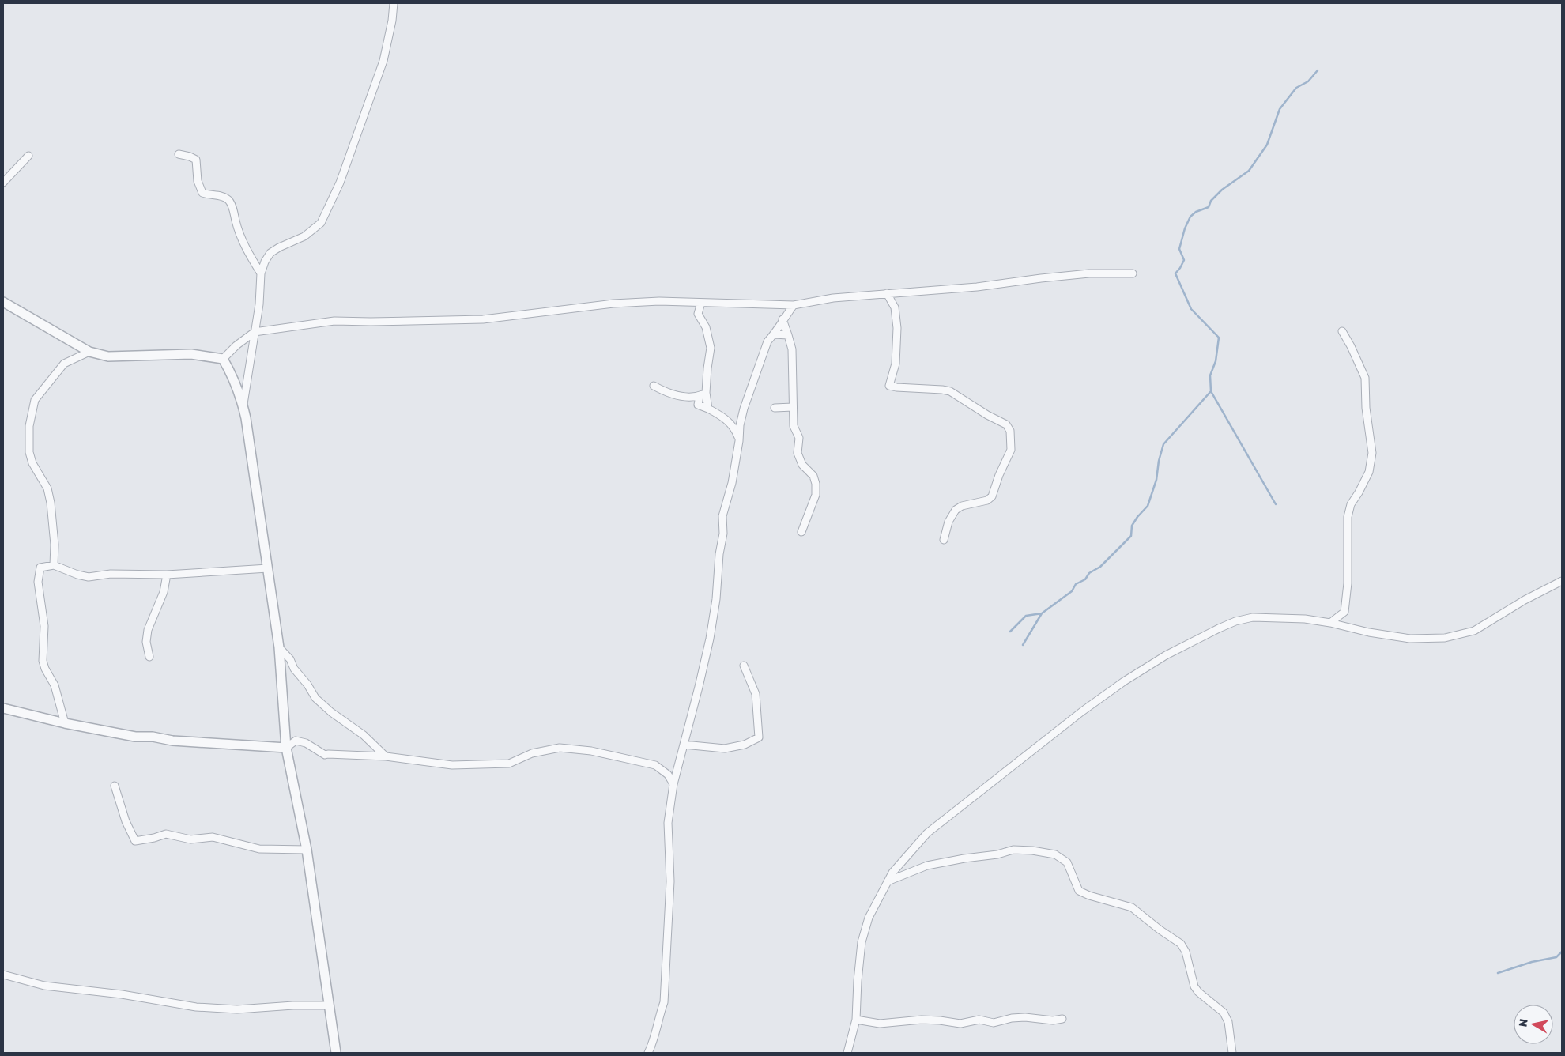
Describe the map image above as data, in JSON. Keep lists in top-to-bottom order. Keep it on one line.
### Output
{"north":"left"}
